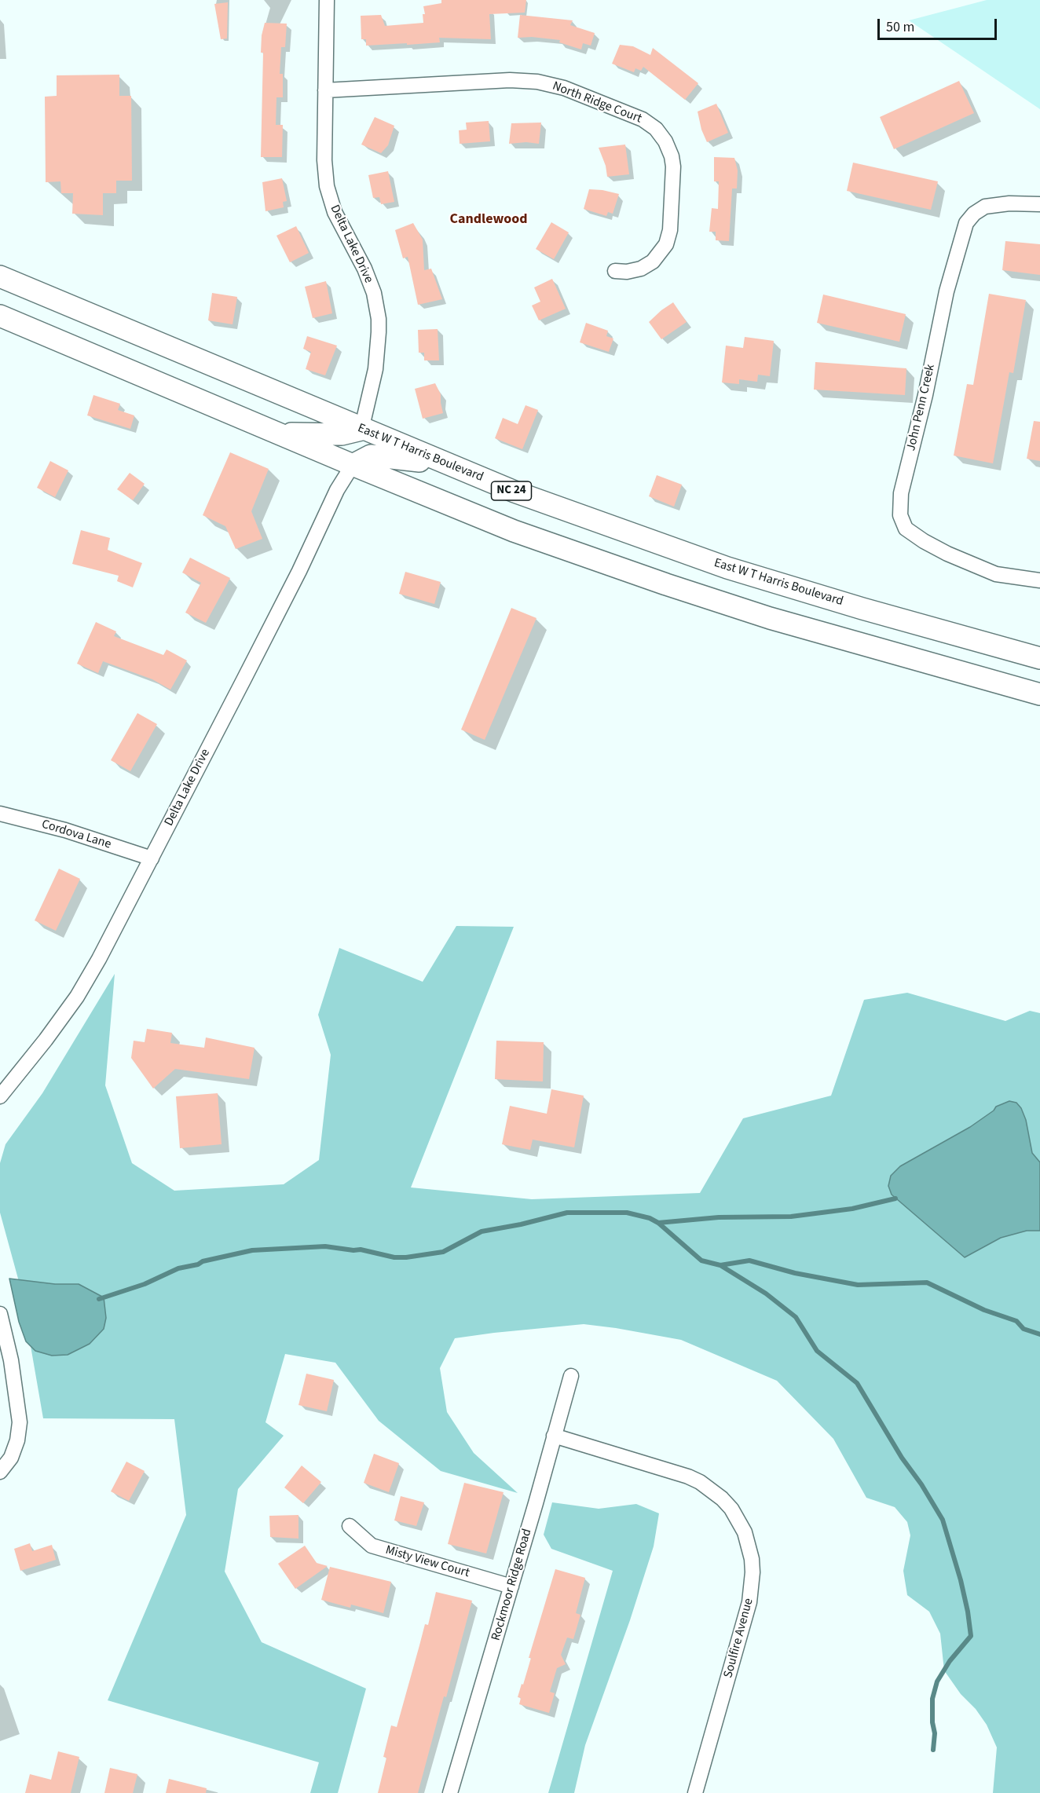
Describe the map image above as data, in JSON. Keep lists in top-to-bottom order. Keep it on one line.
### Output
{"streets":{"main road":["East W T Harris Boulevard","NC 24"],"street":["North Ridge Court","Delta Lake Drive","John Penn Creek","Cordova Lane","Misty View Court","Rockmoor Ridge Road","Soulfire Avenue"]},"crossings":[["North Ridge Court","Delta Lake Drive"],["Delta Lake Drive","East W T Harris Boulevard"],["Delta Lake Drive","Cordova Lane"],["Misty View Court","Rockmoor Ridge Road"],["Rockmoor Ridge Road","Soulfire Avenue"]],"districts":["Candlewood"],"scale_bar":"50 m"}
